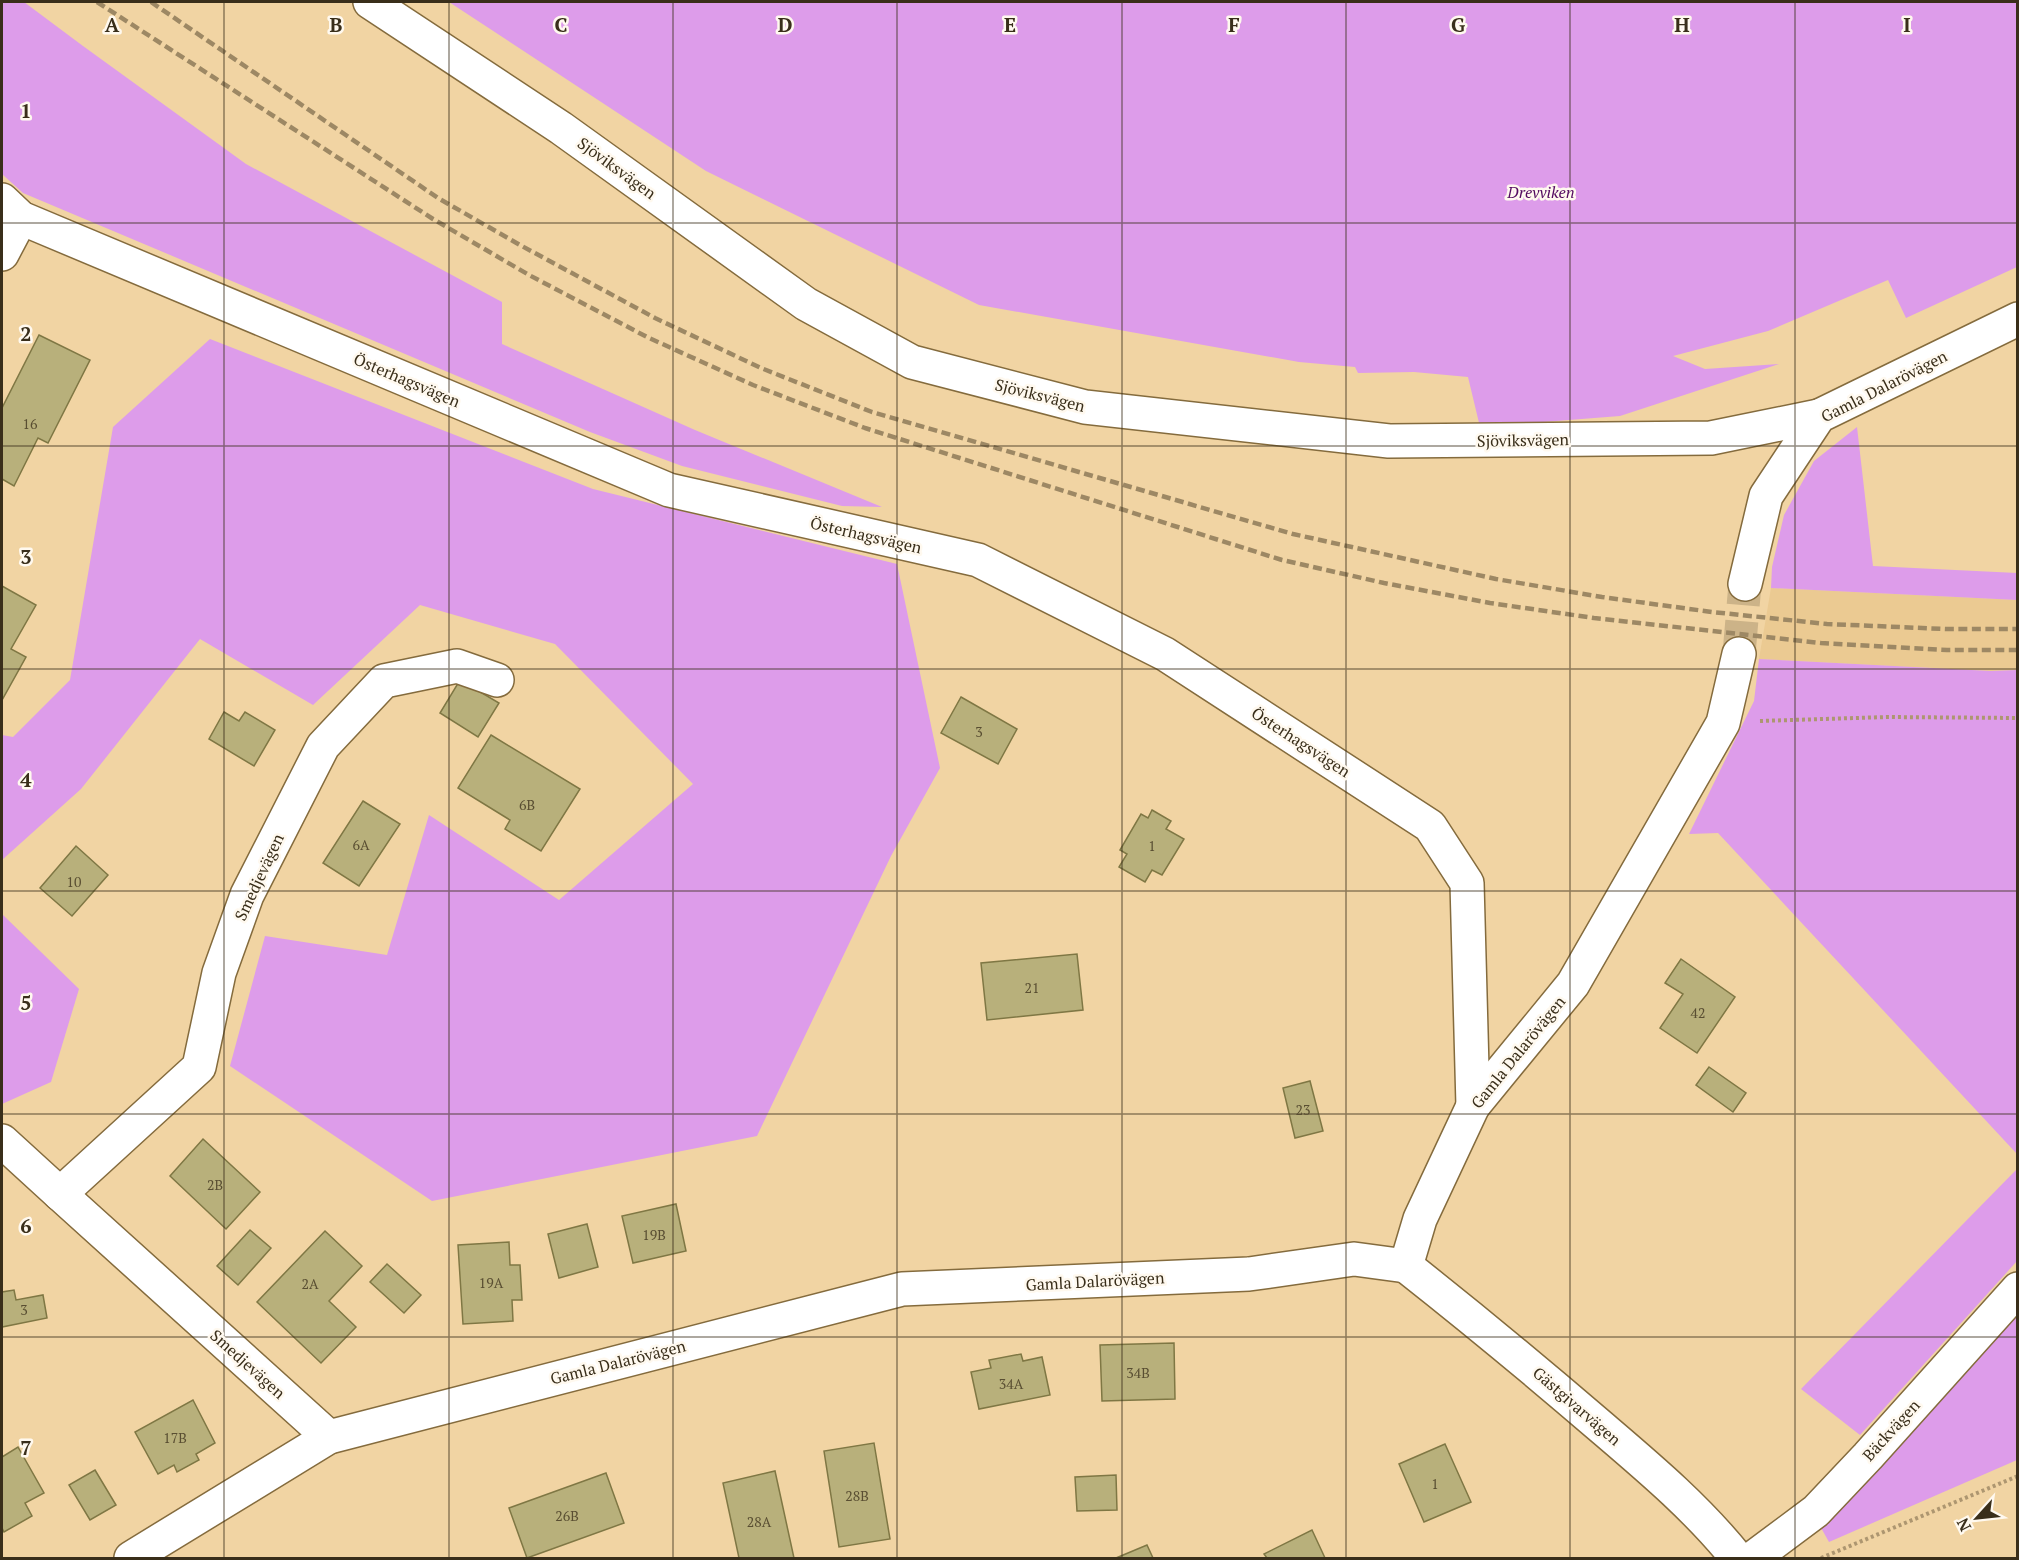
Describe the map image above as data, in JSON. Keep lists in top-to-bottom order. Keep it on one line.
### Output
{"streets":{"street":["Sjöviksvägen","Österhagsvägen","Gamla Dalarövägen","Smedjevägen","Gästgivarvägen","Bäckvägen"]},"crossings":[["Sjöviksvägen","Gamla Dalarövägen"],["Österhagsvägen","Gamla Dalarövägen"],["Gamla Dalarövägen","Smedjevägen"],["Gamla Dalarövägen","Gästgivarvägen"]],"parks":["Drevviken"],"house_numbers":["16","3","6B","6A","1","10","21","42","23","2B","19B","19A","2A","3","34B","34A","17B","1","28B","26B","28A"],"north":"bottom left","grid":{"columns":["A","B","C","D","E","F","G","H","I"],"rows":["1","2","3","4","5","6","7"]}}
